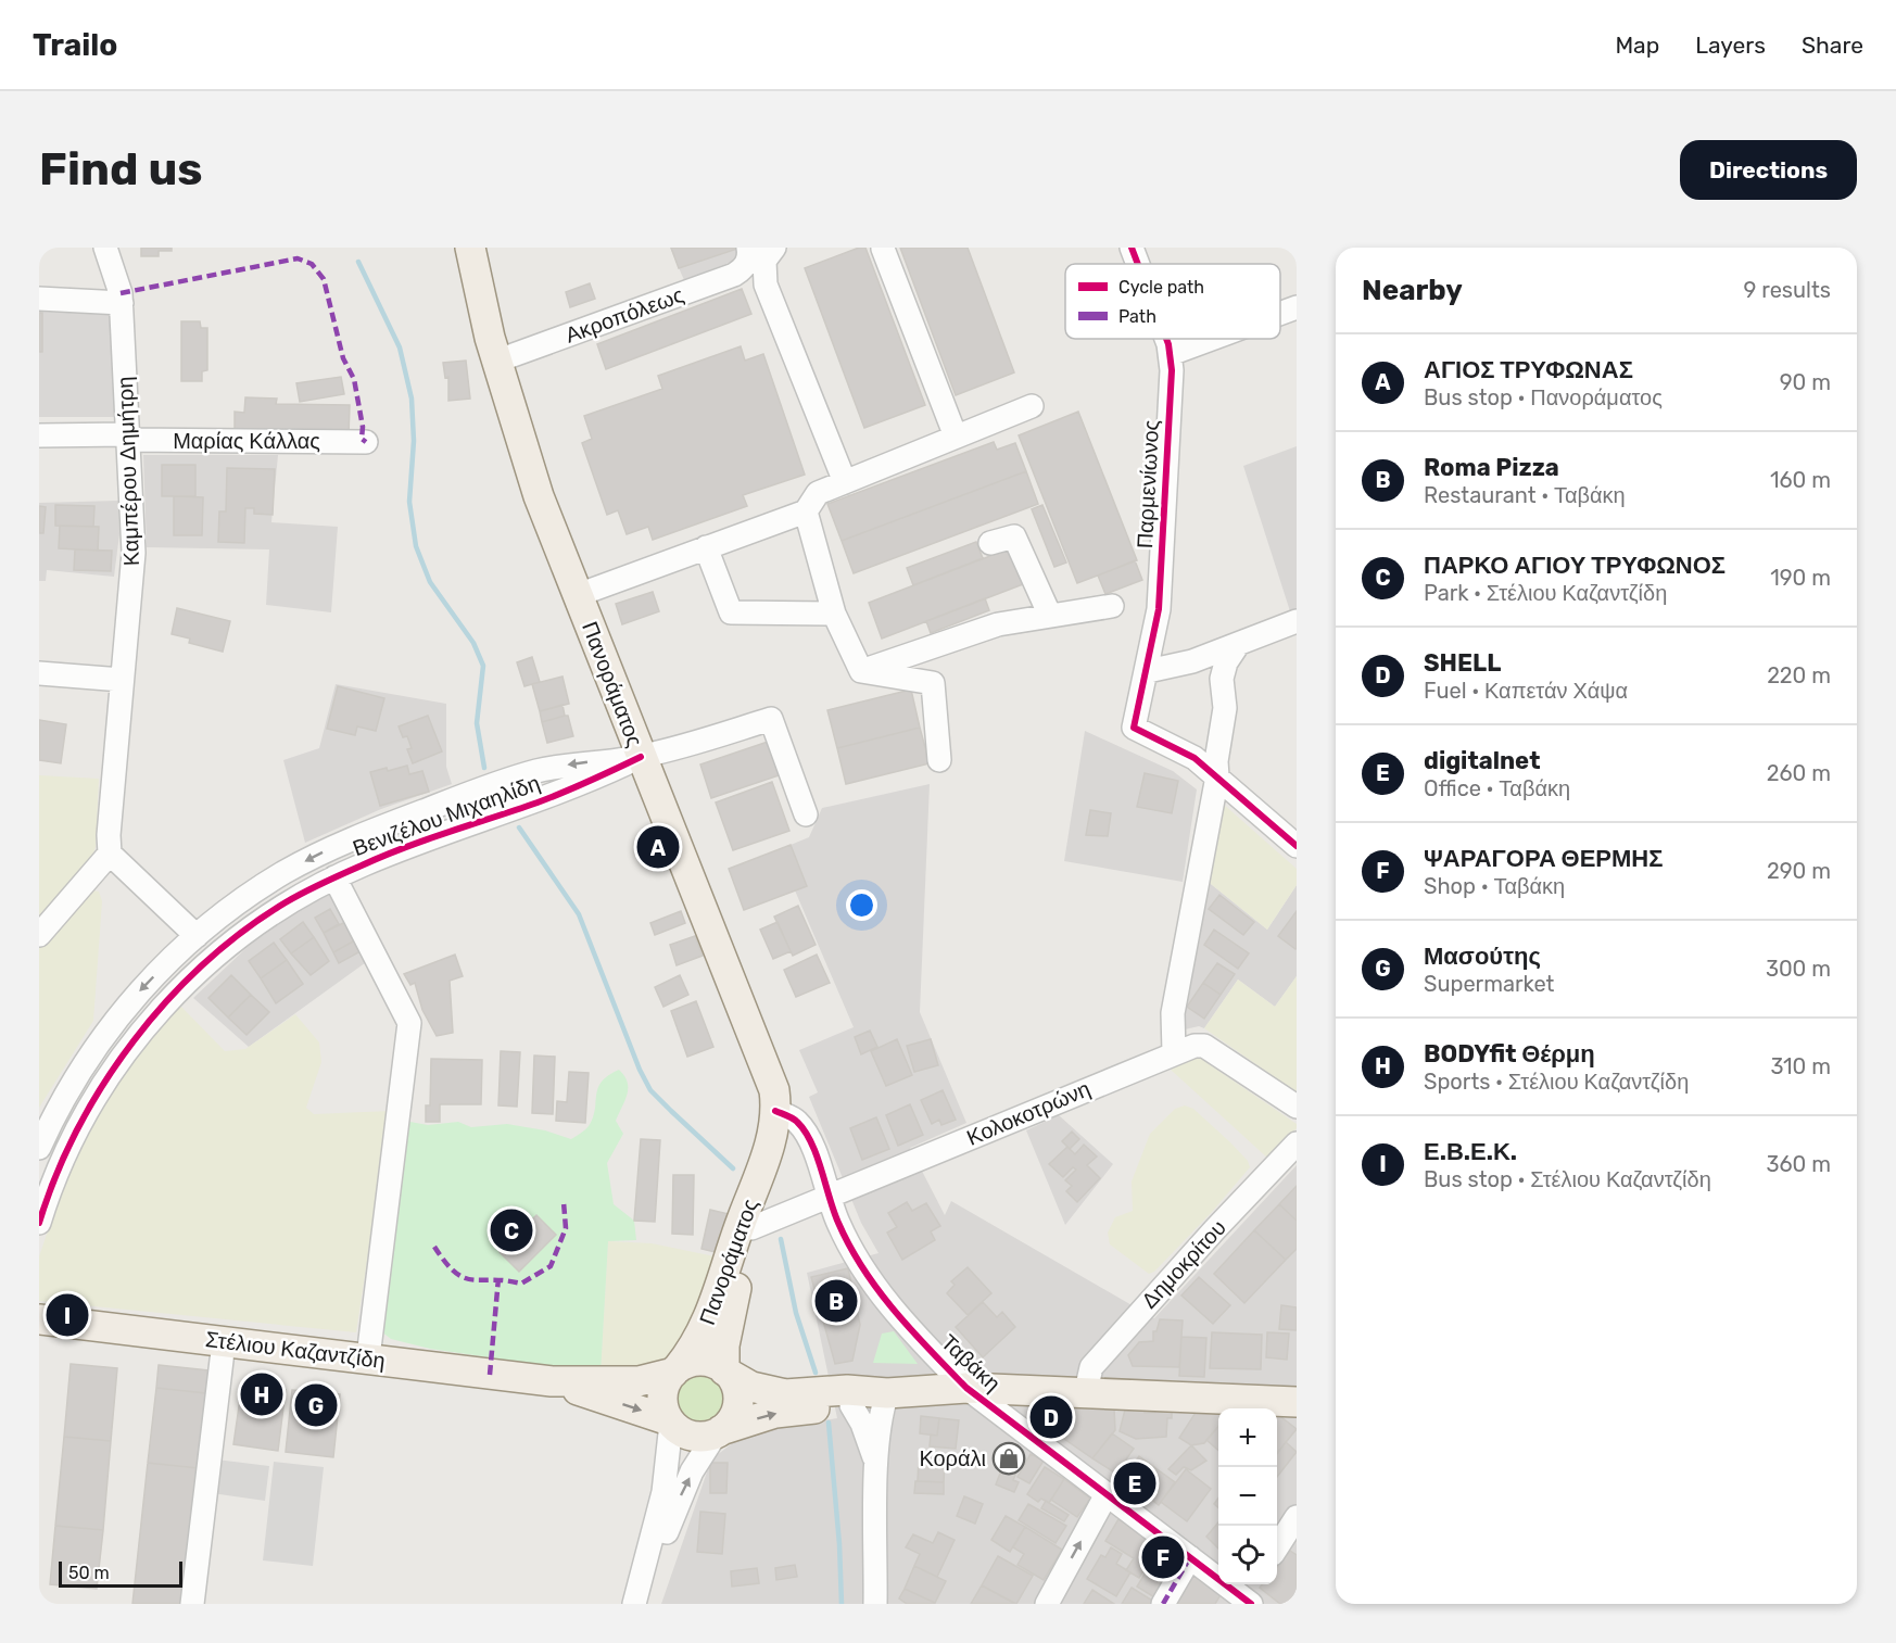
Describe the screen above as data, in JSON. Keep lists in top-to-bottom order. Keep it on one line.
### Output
{"streets":{"main road":["Πανοράματος","Στέλιου Καζαντζίδη"],"street":["Ακροπόλεως","Μαρίας Κάλλας","Καμπέρου Δημήτρη","Παρμενίωνος","Βενιζέλου Μιχαηλίδη","Κολοκοτρώνη","Δημοκρίτου","Ταβάκη"]},"crossings":[["Ακροπόλεως","Πανοράματος"],["Μαρίας Κάλλας","Καμπέρου Δημήτρη"],["Πανοράματος","Βενιζέλου Μιχαηλίδη"],["Πανοράματος","Κολοκοτρώνη"],["Πανοράματος","Στέλιου Καζαντζίδη"],["Πανοράματος","Ταβάκη"],["Κολοκοτρώνη","Ταβάκη"]],"places":{"shop":["Κοράλι"]},"legend":["Cycle path","Path"],"scale_bar":"50 m","page":{"header":"Trailo","nav":["Map","Layers","Share"],"buttons":"Directions","title":"Find us","heading":["Nearby","9 results"],"list":[{"mark":"A","name":"ΑΓΙΟΣ ΤΡΥΦΩΝΑΣ","note":"Bus stop · Πανοράματος","value":"90 m"},{"mark":"B","name":"Roma Pizza","note":"Restaurant · Ταβάκη","value":"160 m"},{"mark":"C","name":"ΠΑΡΚΟ ΑΓΙΟΥ ΤΡΥΦΩΝΟΣ","note":"Park · Στέλιου Καζαντζίδη","value":"190 m"},{"mark":"D","name":"SHELL","note":"Fuel · Καπετάν Χάψα","value":"220 m"},{"mark":"E","name":"digitalnet","note":"Office · Ταβάκη","value":"260 m"},{"mark":"F","name":"ΨΑΡΑΓΟΡΑ ΘΕΡΜΗΣ","note":"Shop · Ταβάκη","value":"290 m"},{"mark":"G","name":"Μασούτης","note":"Supermarket","value":"300 m"},{"mark":"H","name":"BODYfit Θέρμη","note":"Sports · Στέλιου Καζαντζίδη","value":"310 m"},{"mark":"I","name":"Ε.Β.Ε.Κ.","note":"Bus stop · Στέλιου Καζαντζίδη","value":"360 m"}],"pins":["A","C","B","I","H","G","D","E","F"],"map_buttons":["+","−"],"scale":"50 m"}}
